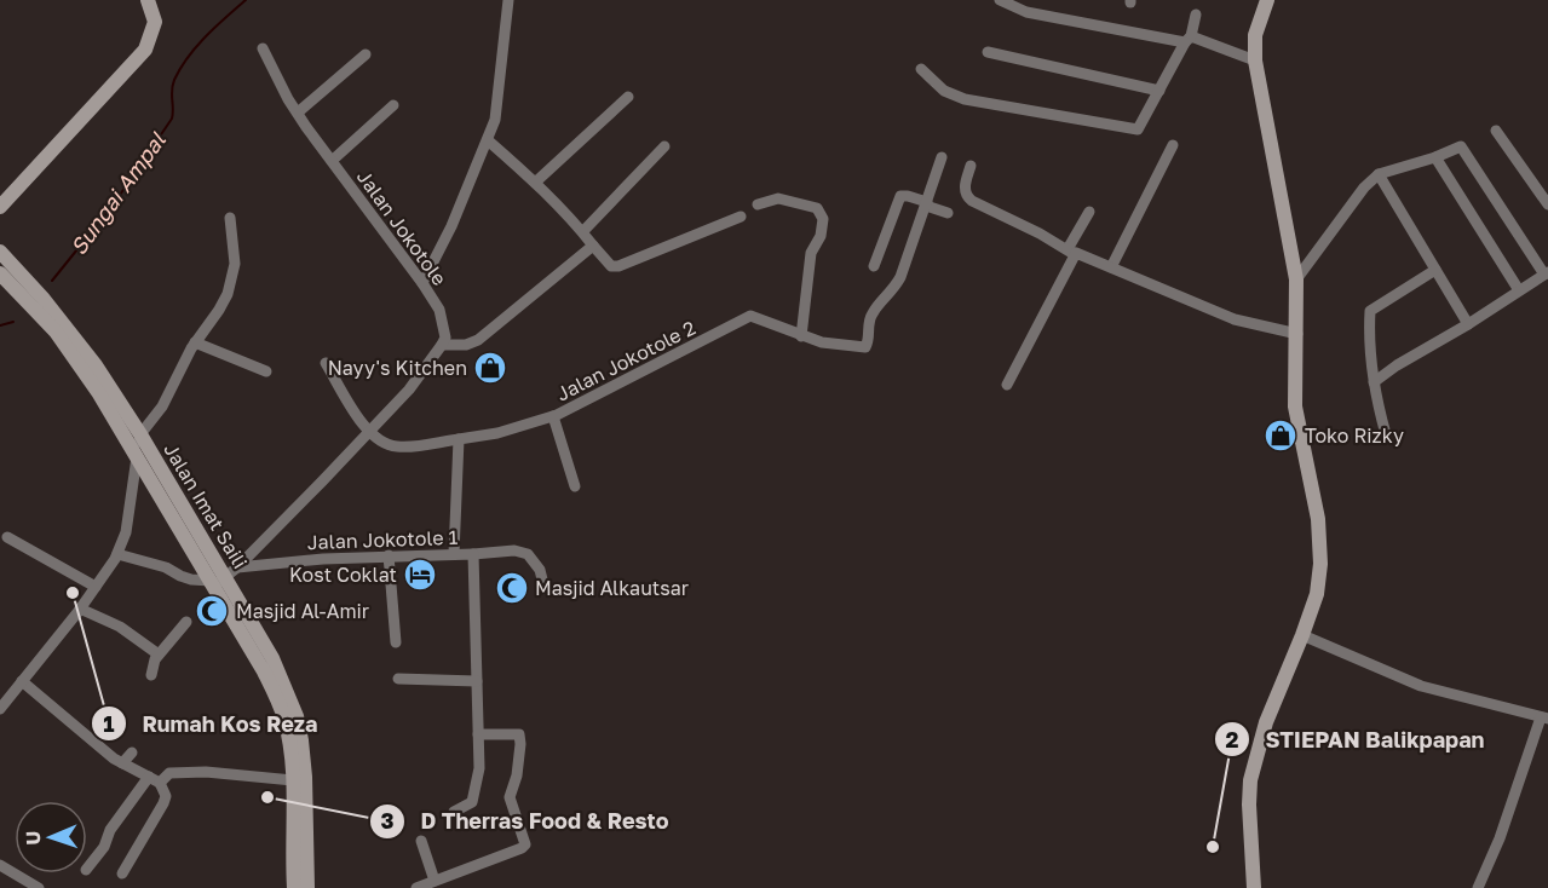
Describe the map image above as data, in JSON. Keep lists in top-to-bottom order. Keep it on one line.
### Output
{"streets":{"main road":["Jalan Imat Saili"],"street":["Jalan Jokotole","Jalan Jokotole 2","Jalan Jokotole 1"]},"water":["Sungai Ampal"],"places":{"shop":["Nayy's Kitchen","Toko Rizky"],"hotel":["Kost Coklat"],"mosque":["Masjid Alkautsar","Masjid Al-Amir"],"other":["Rumah Kos Reza","D Therras Food & Resto","STIEPAN Balikpapan"]},"north":"left"}
